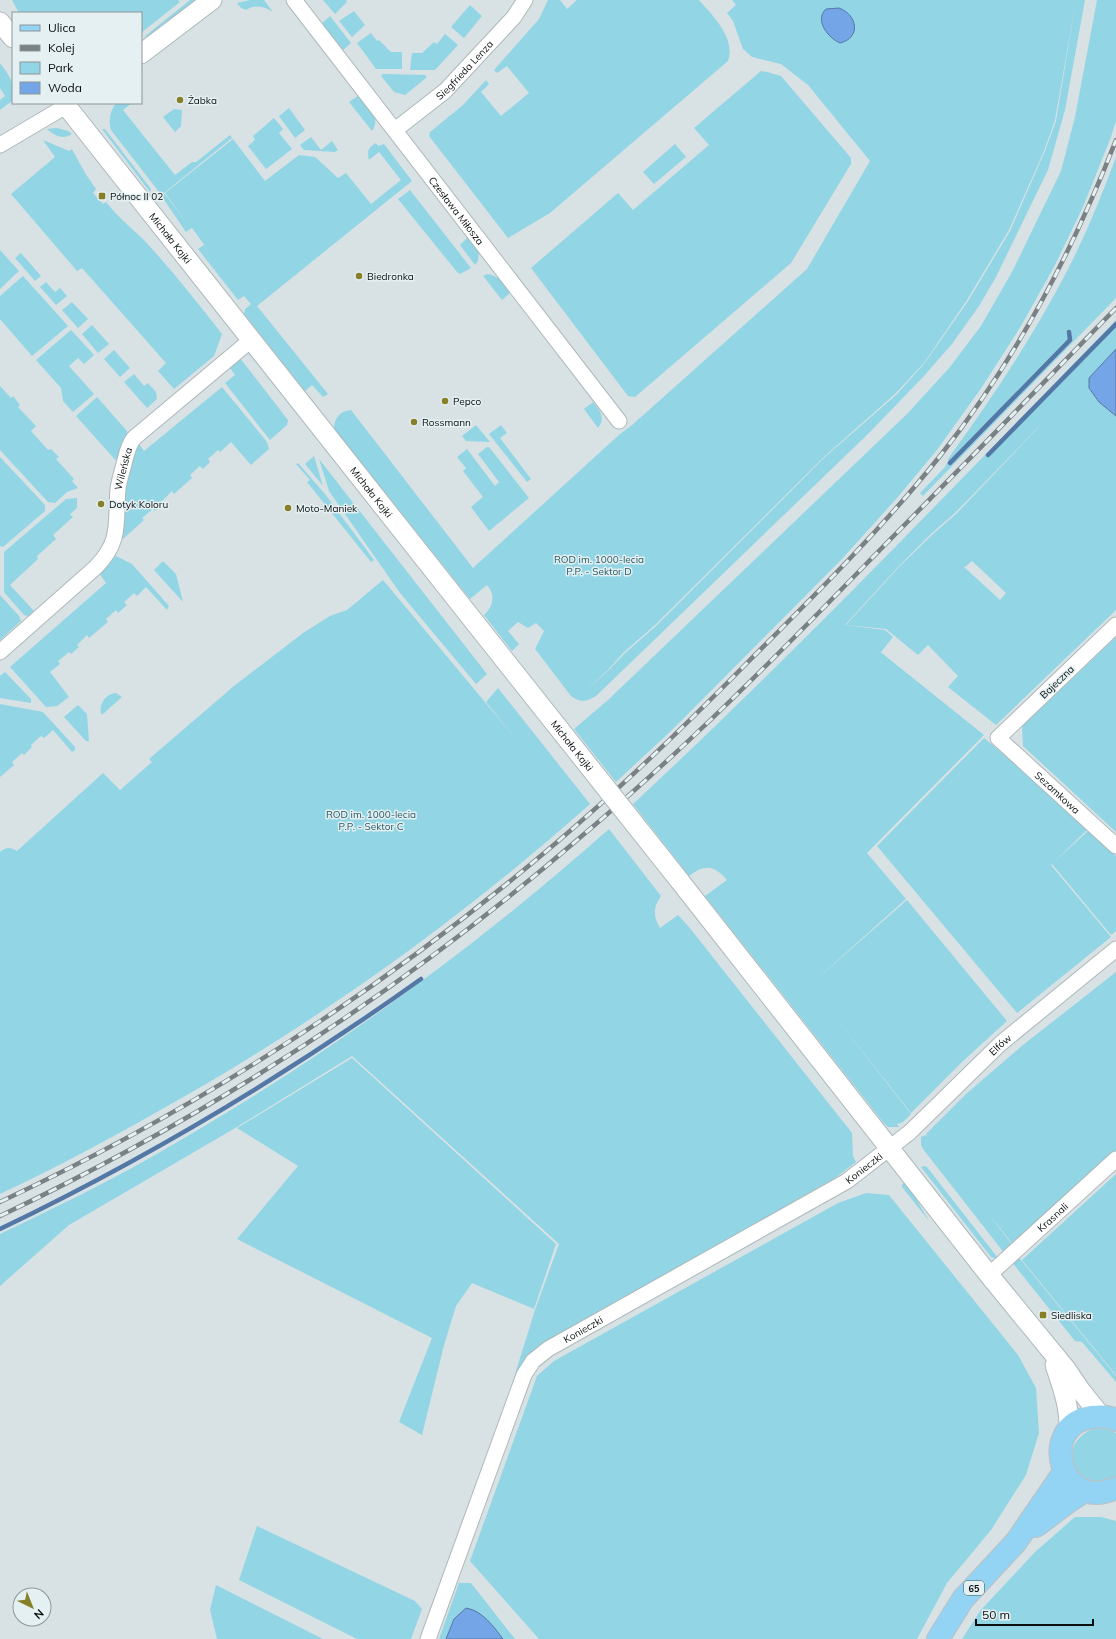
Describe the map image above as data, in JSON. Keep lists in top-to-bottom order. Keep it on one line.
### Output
{"streets":{"main road":["65"],"street":["Siegfrieda Lenza","Czesława Miłosza","Michała Kajki","Wileńska","Bajeczna","Sezamkowa","Elfów","Konieczki","Krasnali"]},"crossings":[["Siegfrieda Lenza","Czesława Miłosza"],["Michała Kajki","Wileńska"],["Michała Kajki","Elfów"],["Michała Kajki","Konieczki"],["Michała Kajki","Krasnali"],["Bajeczna","Sezamkowa"],["Elfów","Konieczki"]],"parks":["ROD im. 1000-lecia P.P. - Sektor D","ROD im. 1000-lecia P.P. - Sektor C"],"places":{"other":["Żabka","Biedronka","Pepco","Rossmann","Dotyk Koloru","Moto-Maniek"],"transit":["Północ II 02","Siedliska"]},"legend":["Ulica","Kolej","Park","Woda"],"scale_bar":"50 m","north":"bottom right"}
